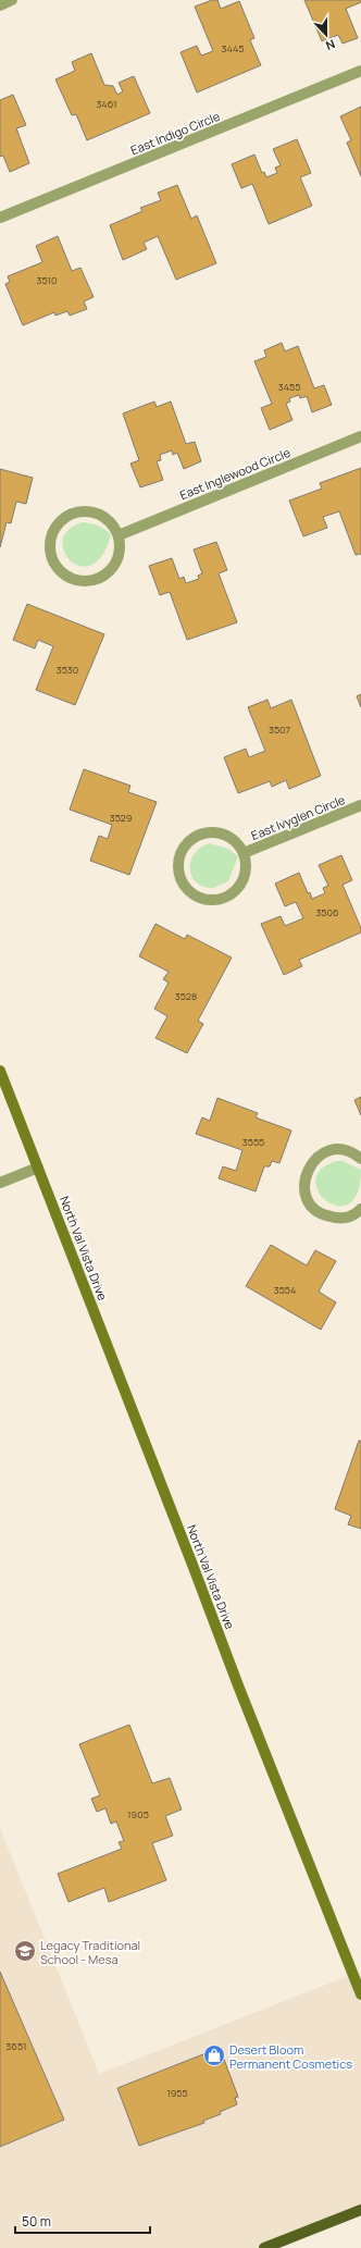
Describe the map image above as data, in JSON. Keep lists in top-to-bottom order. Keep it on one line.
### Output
{"streets":{"main road":["North Val Vista Drive"],"street":["East Indigo Circle","East Inglewood Circle","East Ivyglen Circle"]},"places":{"school or university":["Legacy Traditional School - Mesa"],"shop":["Desert Bloom Permanent Cosmetics"]},"house_numbers":["3445","3461","3510","3455","3530","3507","3529","3506","3528","3555","3554","1905","3651","1955"],"scale_bar":"50 m","north":"bottom"}
